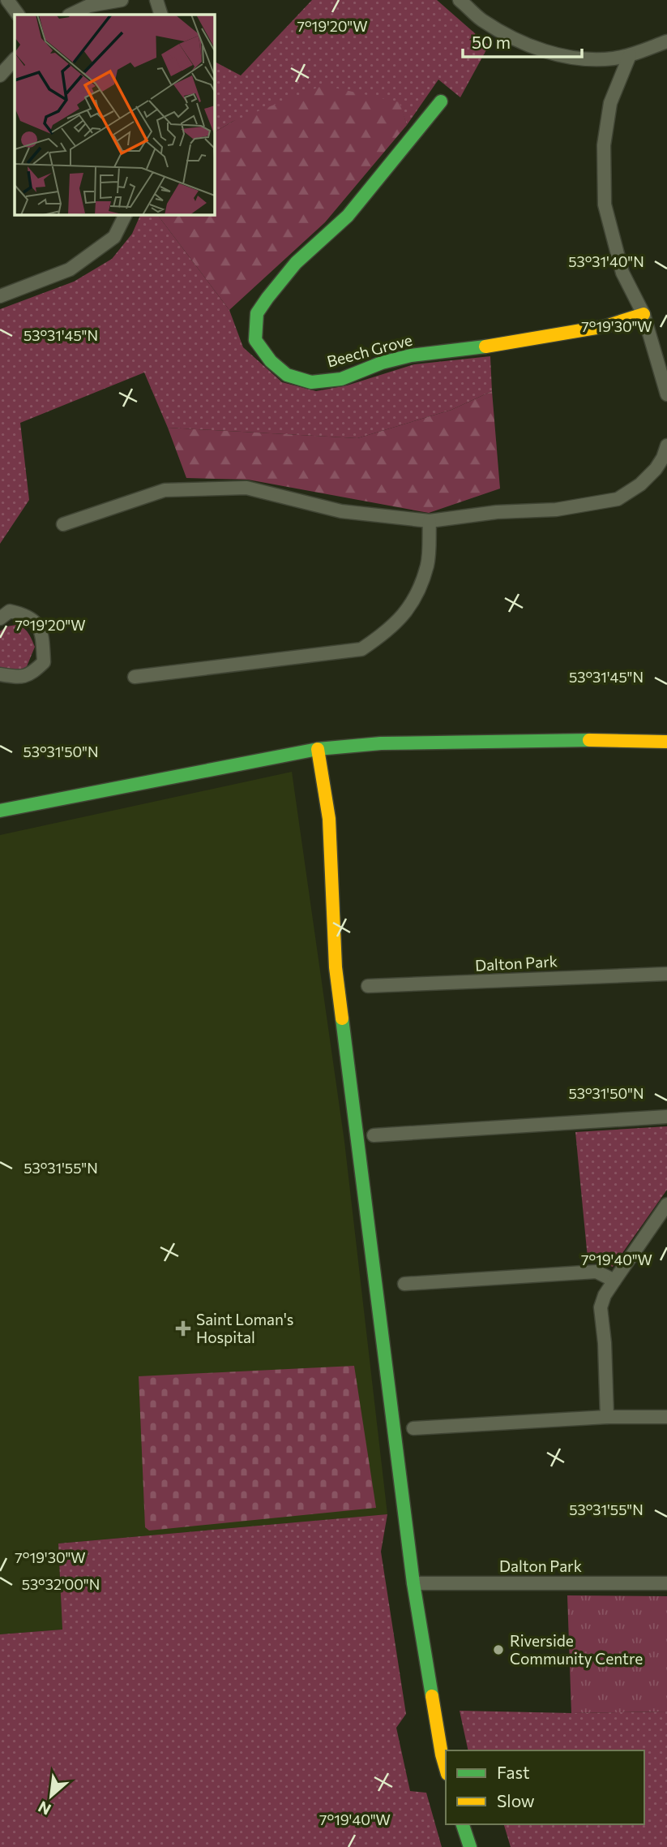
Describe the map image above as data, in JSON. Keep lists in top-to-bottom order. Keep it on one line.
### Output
{"streets":{"street":["Beech Grove","Dalton Park"]},"places":{"health":["Saint Loman's Hospital"],"other":["Riverside Community Centre"]},"legend":["Fast","Slow"],"scale_bar":"50 m","north":"bottom left","coordinates":["7°19'20\"W","53°31'40\"N","7°19'30\"W","53°31'45\"N","53°31'50\"N","53°31'55\"N","7°19'40\"W","53°32'00\"N"]}
